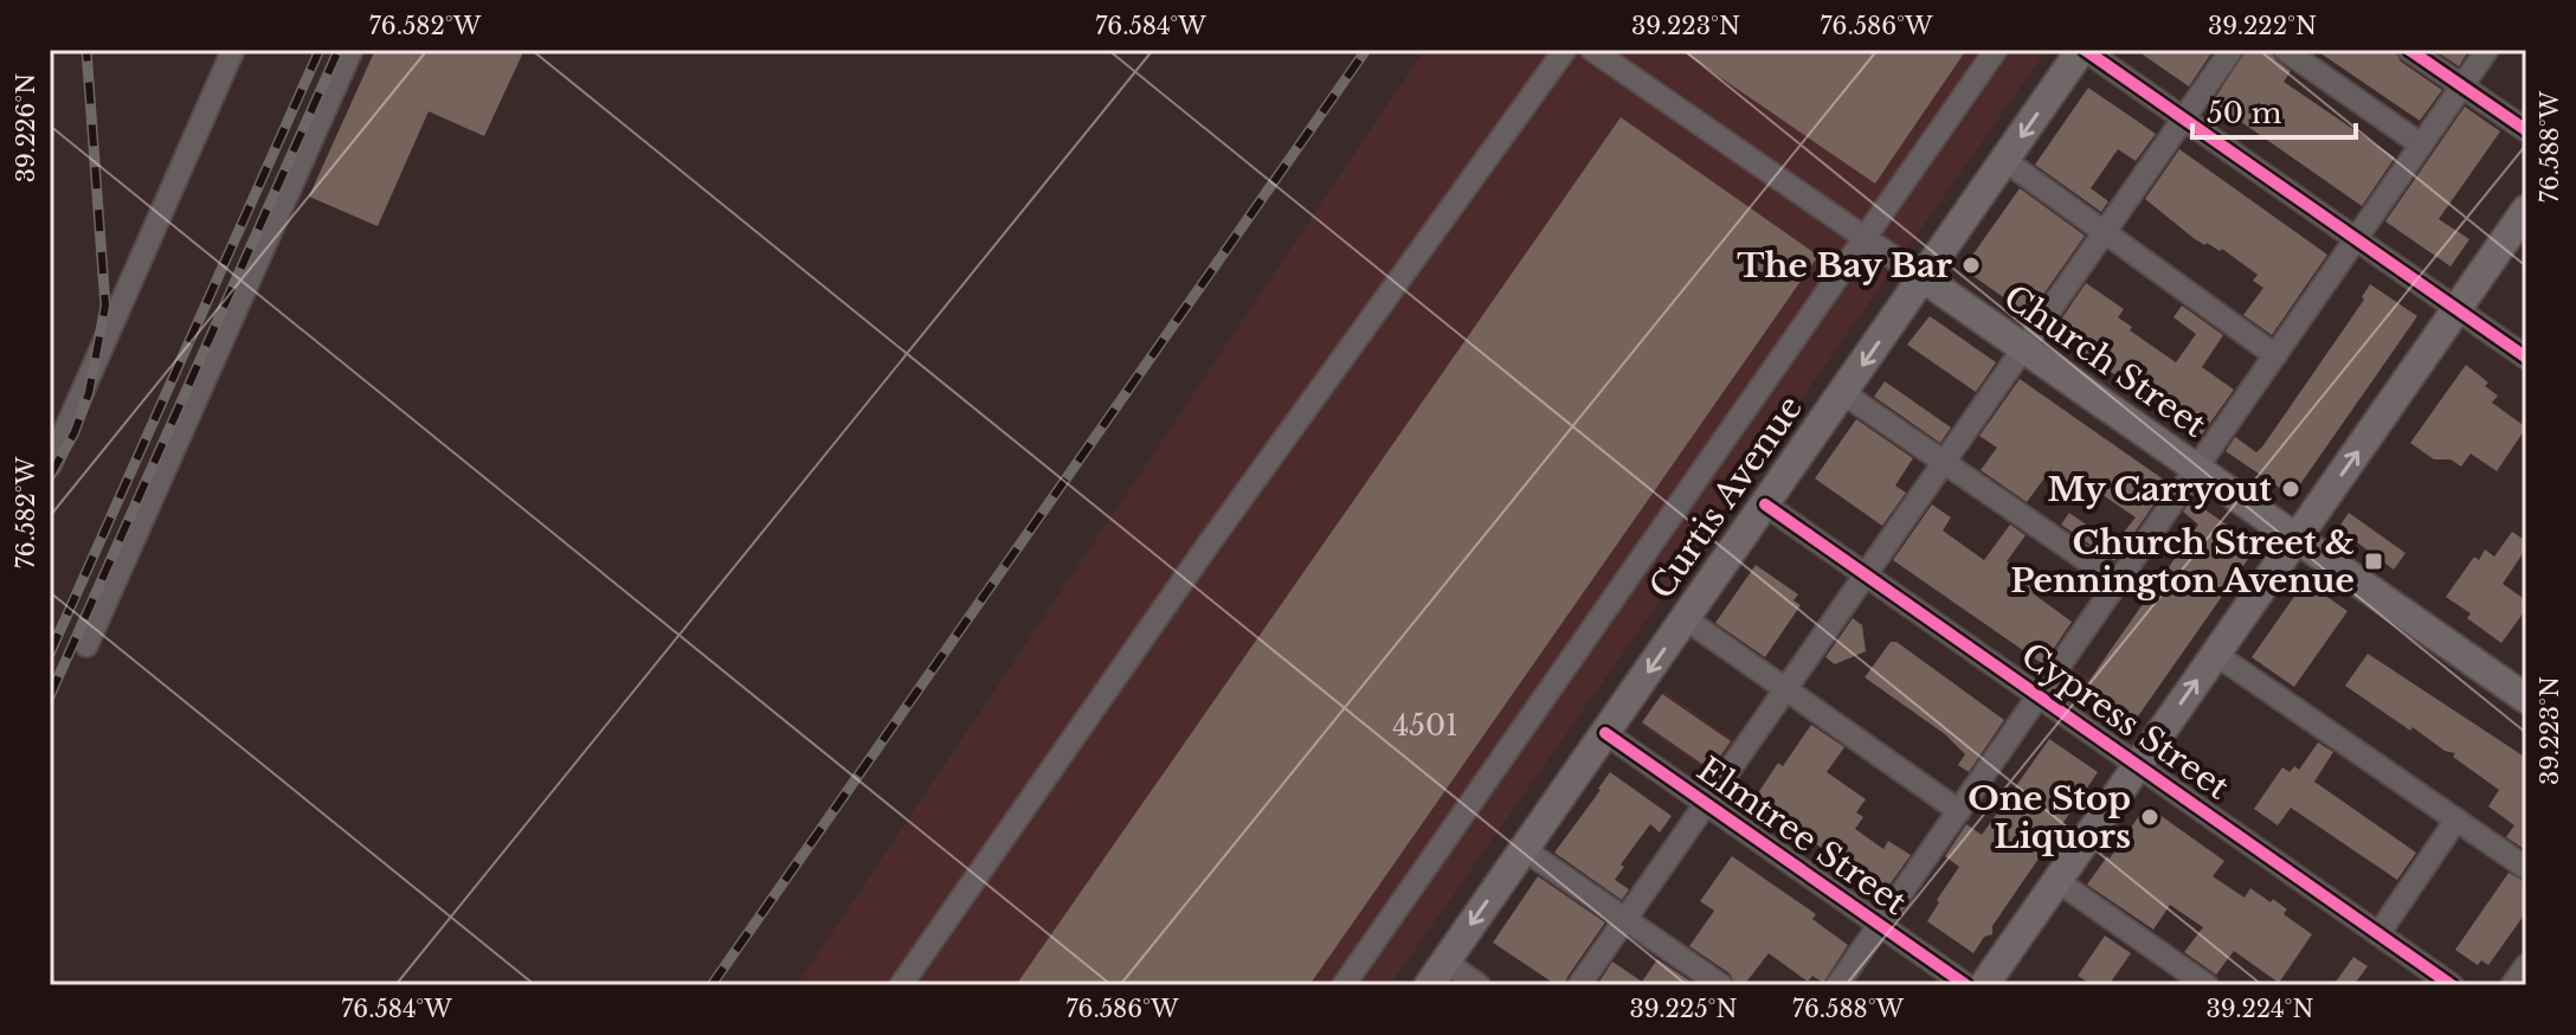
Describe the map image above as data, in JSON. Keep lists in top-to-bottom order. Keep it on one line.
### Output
{"streets":{"main road":["Church Street","Curtis Avenue"],"street":["Cypress Street","Elmtree Street"]},"crossings":[["Church Street","Curtis Avenue"],["Curtis Avenue","Cypress Street"],["Curtis Avenue","Elmtree Street"]],"one_way":["Curtis Avenue"],"places":{"other":["The Bay Bar","My Carryout","One Stop Liquors"],"transit":["Church Street & Pennington Avenue"]},"house_numbers":["4501"],"scale_bar":"50 m","coordinates":["76.582°W","76.584°W","39.223°N","76.586°W","39.222°N","39.226°N","76.588°W","39.225°N","39.224°N"]}
